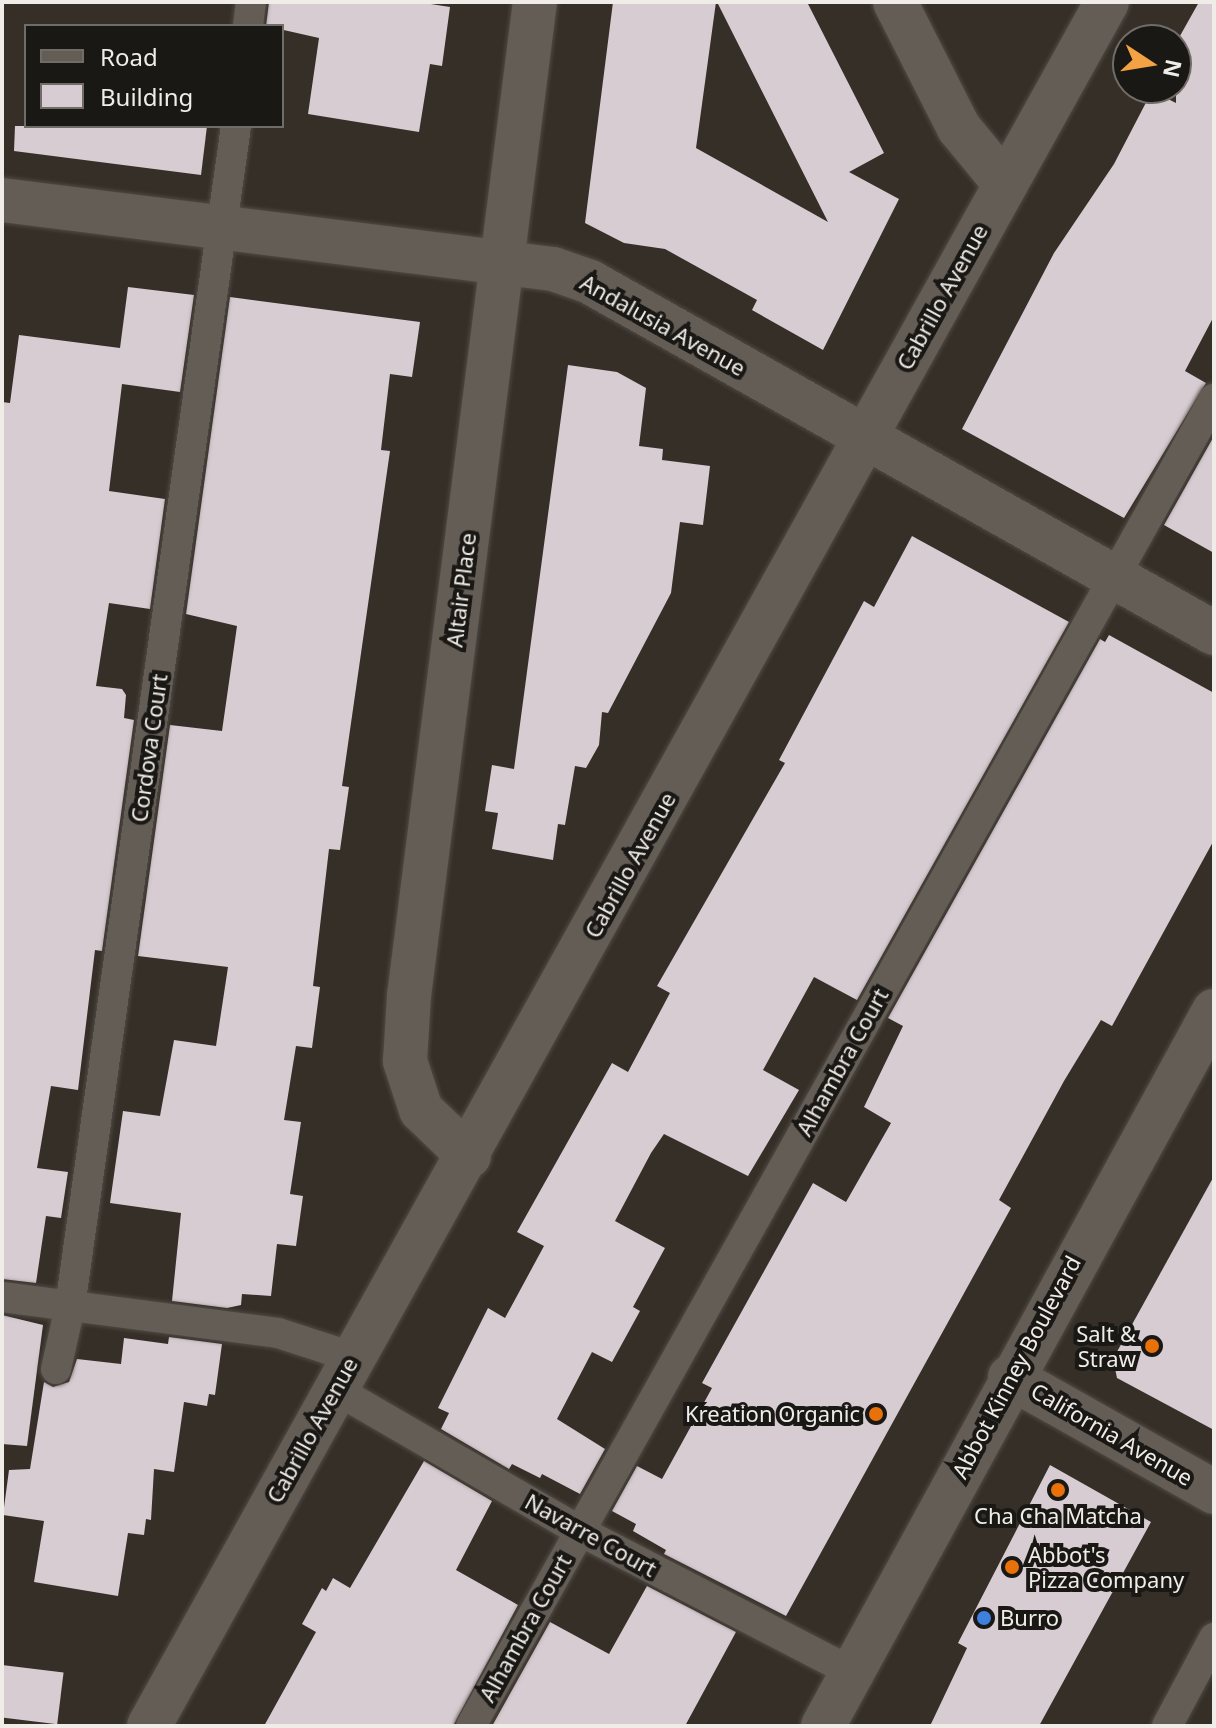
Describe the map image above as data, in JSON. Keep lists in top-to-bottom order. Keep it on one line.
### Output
{"streets":{"street":["Cabrillo Avenue","Andalusia Avenue","Altair Place","Abbot Kinney Boulevard","California Avenue"],"lane":["Cordova Court","Alhambra Court","Navarre Court"]},"crossings":[["Cabrillo Avenue","Andalusia Avenue"],["Cabrillo Avenue","Altair Place"],["Cabrillo Avenue","Navarre Court"],["Andalusia Avenue","Altair Place"],["Andalusia Avenue","Cordova Court"],["Andalusia Avenue","Alhambra Court"],["Cordova Court","Navarre Court"],["Alhambra Court","Navarre Court"],["Abbot Kinney Boulevard","California Avenue"],["Abbot Kinney Boulevard","Navarre Court"]],"places":["Salt & Straw","Kreation Organic","Cha Cha Matcha","Abbot's Pizza Company","Burro"],"legend":["Road","Building"],"north":"right"}
